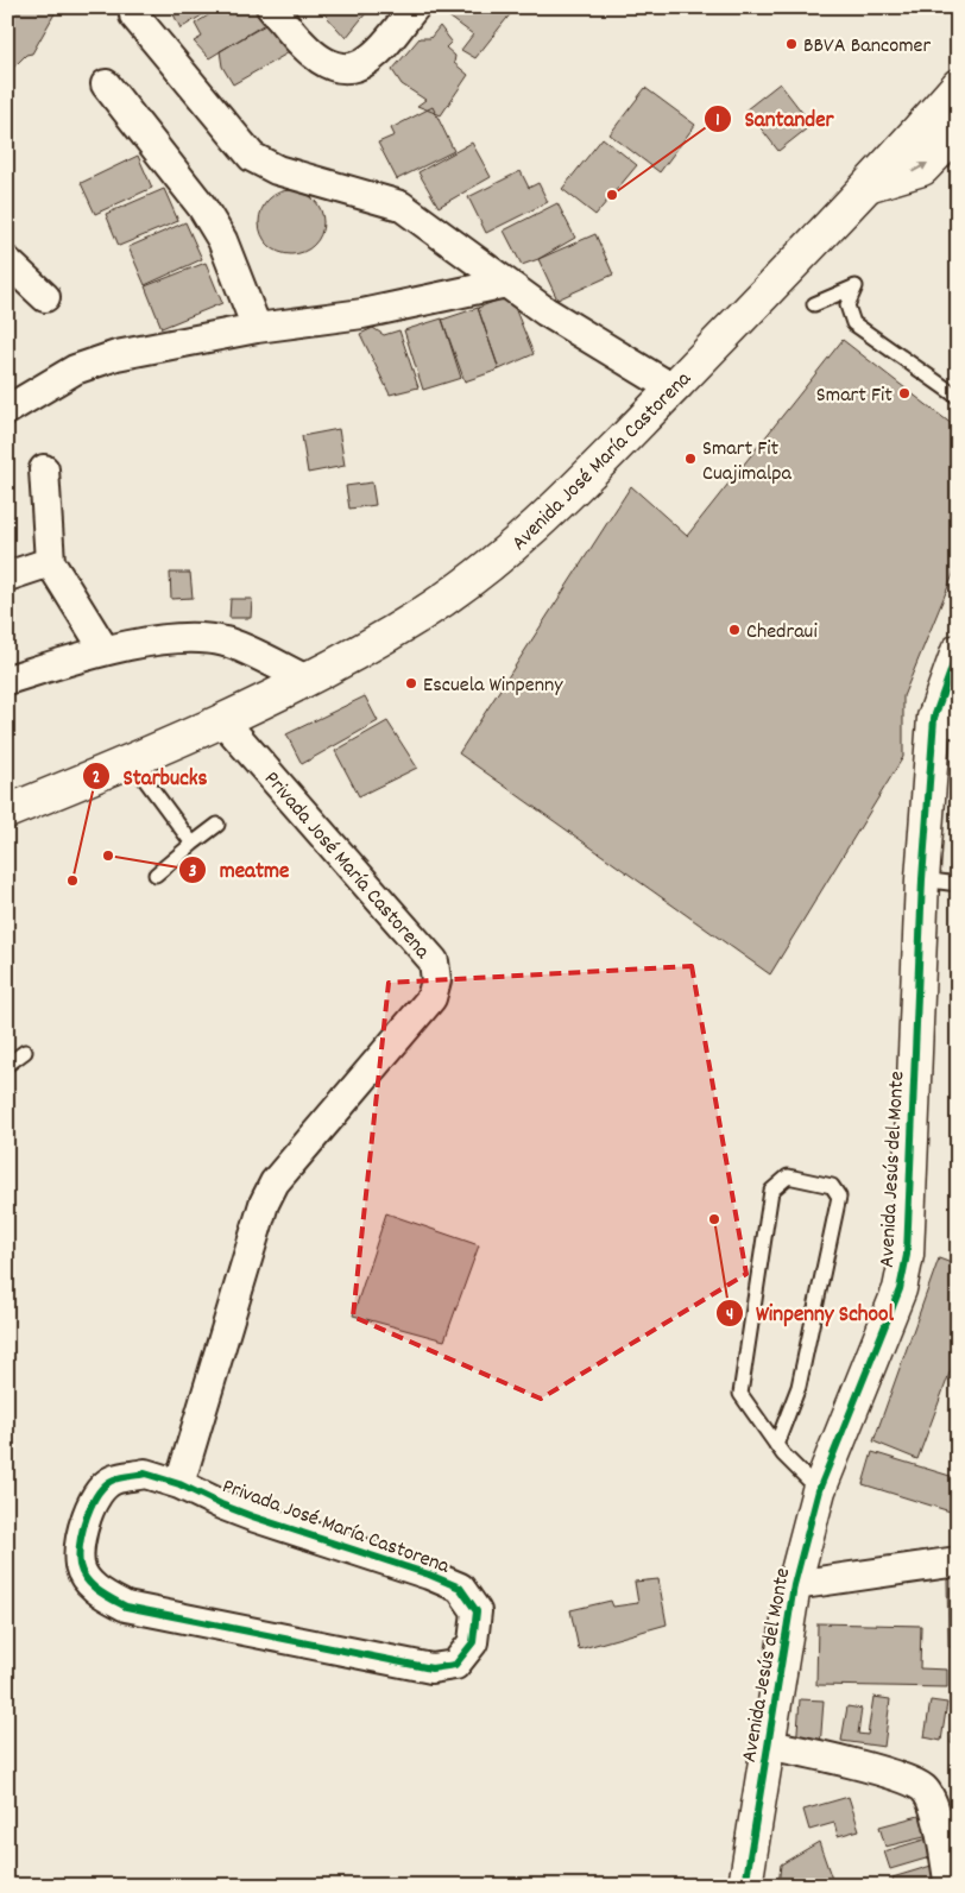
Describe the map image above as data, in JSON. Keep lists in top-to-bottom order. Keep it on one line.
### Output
{"streets":{"street":["Avenida José María Castorena","Privada José María Castorena","Avenida Jesús del Monte"]},"crossings":[["Avenida José María Castorena","Privada José María Castorena"]],"places":["BBVA Bancomer","Santander","Smart Fit","Smart Fit Cuajimalpa","Chedraui","Escuela Winpenny","meatme","Starbucks","Winpenny School"]}
